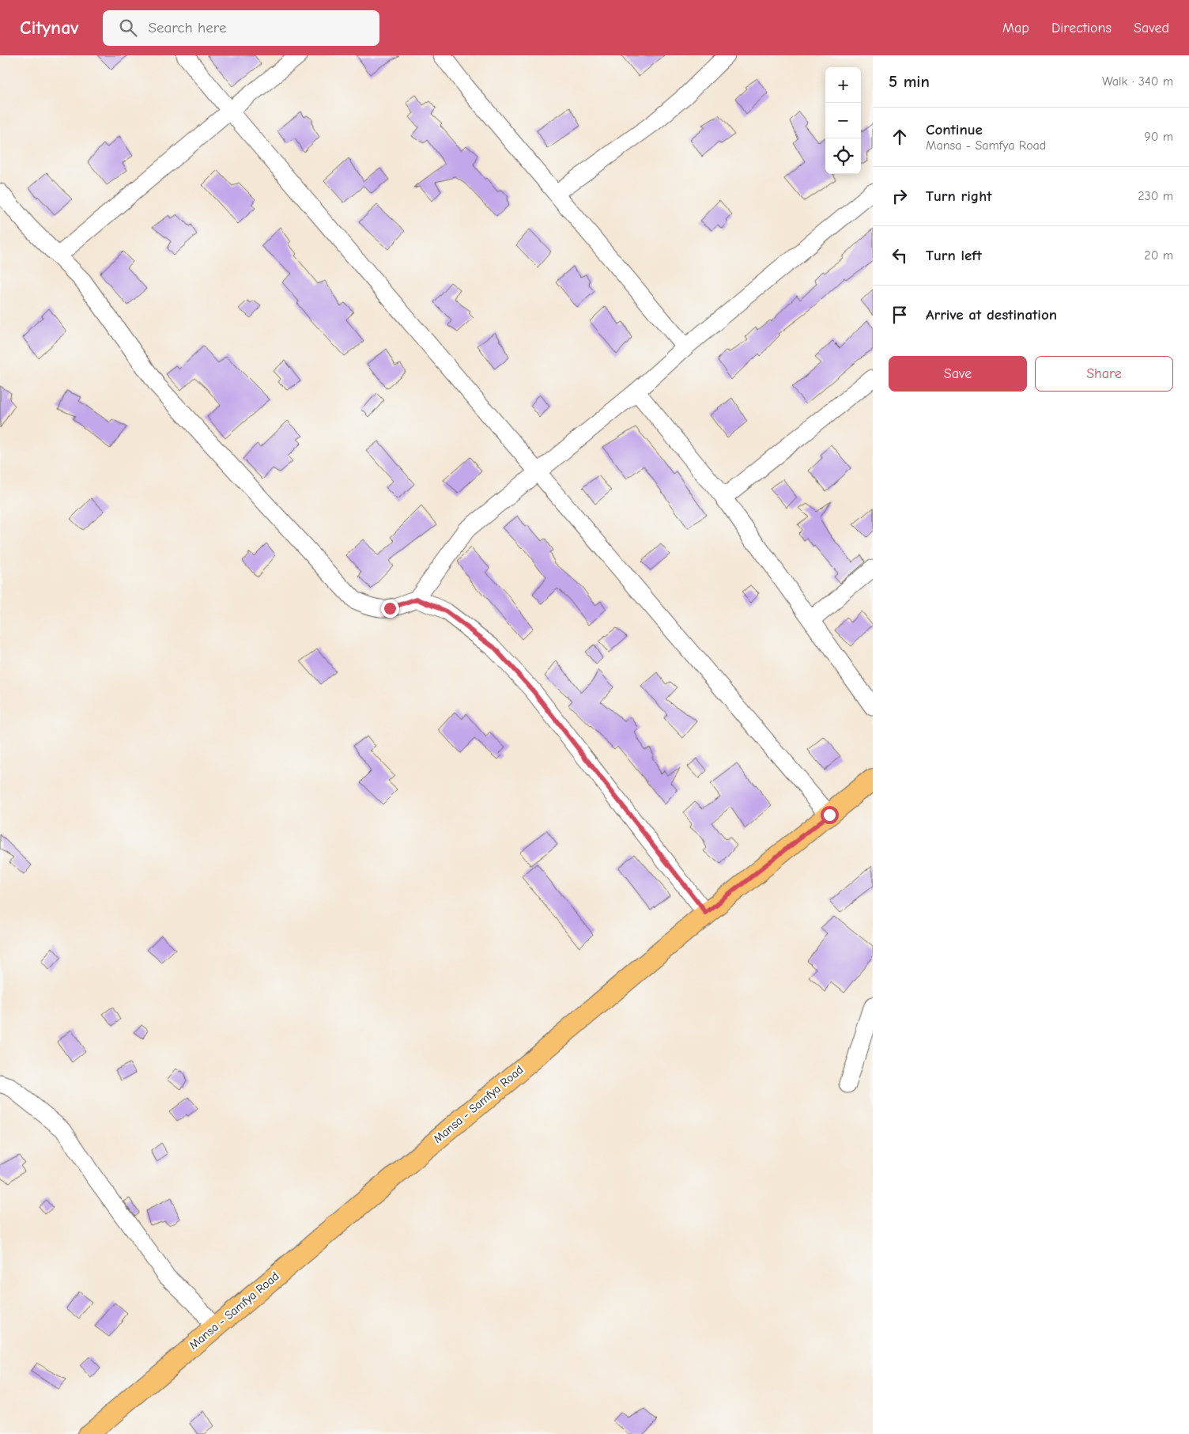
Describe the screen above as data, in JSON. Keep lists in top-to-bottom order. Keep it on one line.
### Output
{"streets":{"main road":["Mansa - Samfya Road"]},"page":{"header":"Citynav","search":"Search here","nav":["Map","Directions","Saved"],"heading":["5 min","Walk · 340 m"],"map_buttons":["+","−"],"list":[["Continue","Mansa - Samfya Road","90 m"],["Turn right","230 m"],["Turn left","20 m"],"Arrive at destination"],"buttons":["Save","Share"]}}
